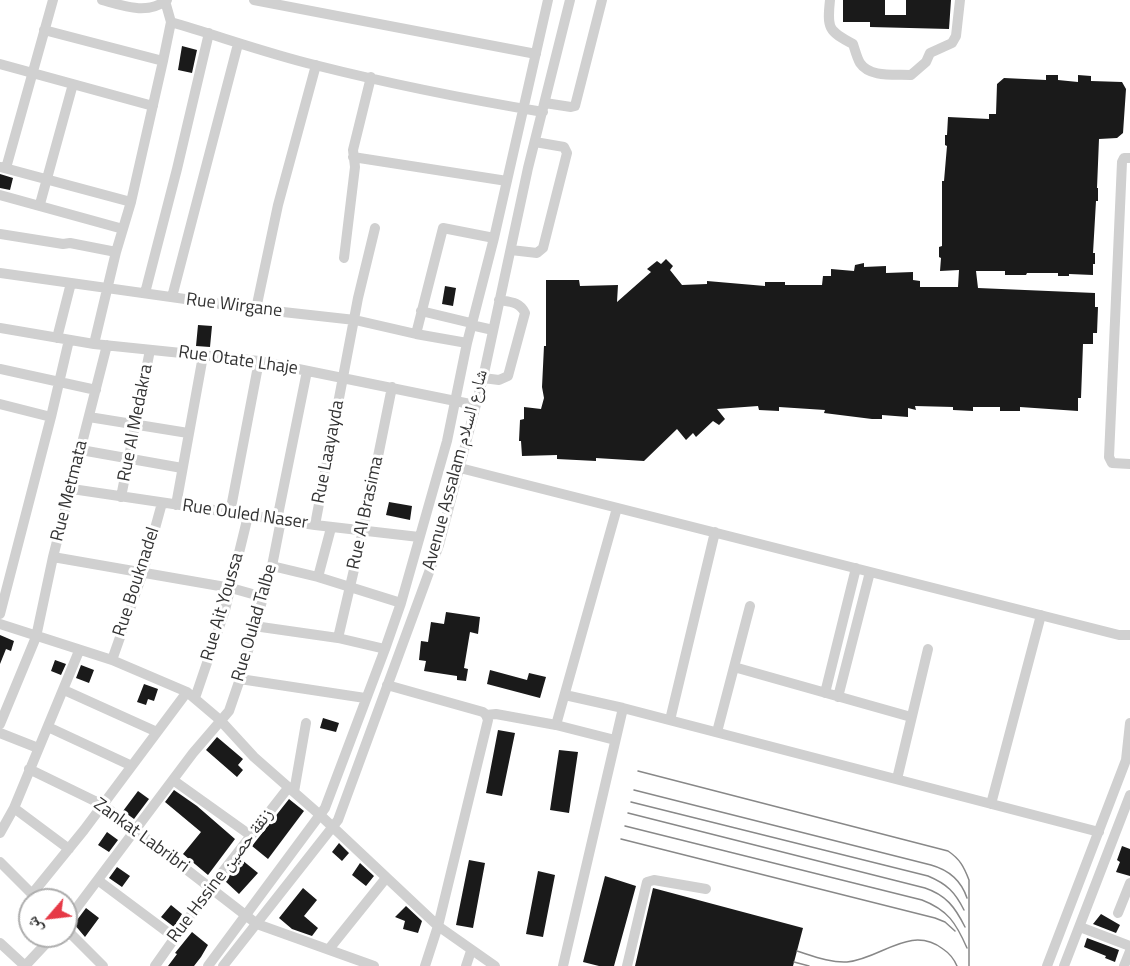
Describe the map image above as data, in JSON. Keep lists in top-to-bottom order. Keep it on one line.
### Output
{"streets":{"street":["Rue Wirgane","Rue Otate Lhaje","Rue Al Medakra","Rue Laayayda","Avenue Assalam شارع السلام","Rue Metmata","Rue Al Brasima","Rue Ouled Naser","Rue Bouknadel","Rue Ait Youssa","Rue Oulad Talbe","Zankat Labribri","Rue Hssine زنقة حصين"]},"crossings":[["Rue Wirgane","Rue Laayayda"],["Rue Wirgane","Avenue Assalam شارع السلام"],["Rue Otate Lhaje","Rue Al Medakra"],["Rue Otate Lhaje","Rue Laayayda"],["Rue Otate Lhaje","Avenue Assalam شارع السلام"],["Rue Otate Lhaje","Rue Metmata"],["Rue Otate Lhaje","Rue Al Brasima"],["Rue Otate Lhaje","Rue Oulad Talbe"],["Rue Al Medakra","Rue Ouled Naser"],["Rue Laayayda","Rue Ouled Naser"],["Avenue Assalam شارع السلام","Rue Ouled Naser"],["Avenue Assalam شارع السلام","Zankat Labribri"],["Rue Metmata","Rue Ouled Naser"],["Rue Al Brasima","Rue Ouled Naser"],["Rue Ouled Naser","Rue Bouknadel"],["Rue Ouled Naser","Rue Ait Youssa"],["Rue Ouled Naser","Rue Oulad Talbe"],["Rue Ait Youssa","Zankat Labribri"],["Rue Oulad Talbe","Zankat Labribri"],["Zankat Labribri","Rue Hssine زنقة حصين"]],"north":"bottom left"}
